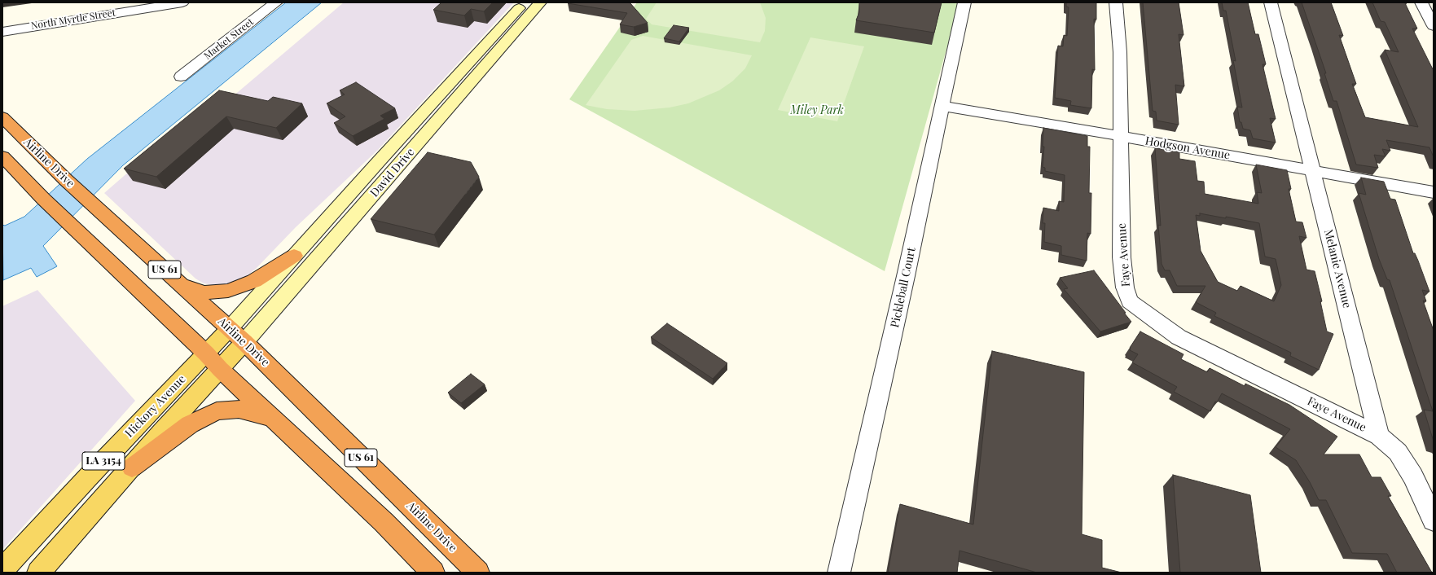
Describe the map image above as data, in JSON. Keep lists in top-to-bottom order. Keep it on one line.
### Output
{"streets":{"highway":["Airline Drive","US 61"],"main road":["David Drive","Hickory Avenue","LA 3154"],"street":["North Myrtle Street","Market Street","Hodgson Avenue","Faye Avenue","Melanie Avenue","Pickleball Court"]},"crossings":[["Hodgson Avenue","Faye Avenue"],["Hodgson Avenue","Melanie Avenue"],["Hodgson Avenue","Pickleball Court"],["Airline Drive","David Drive"],["Airline Drive","Hickory Avenue"],["David Drive","Hickory Avenue"],["Faye Avenue","Melanie Avenue"],["US 61","Hickory Avenue"]],"parks":["Miley Park"]}
